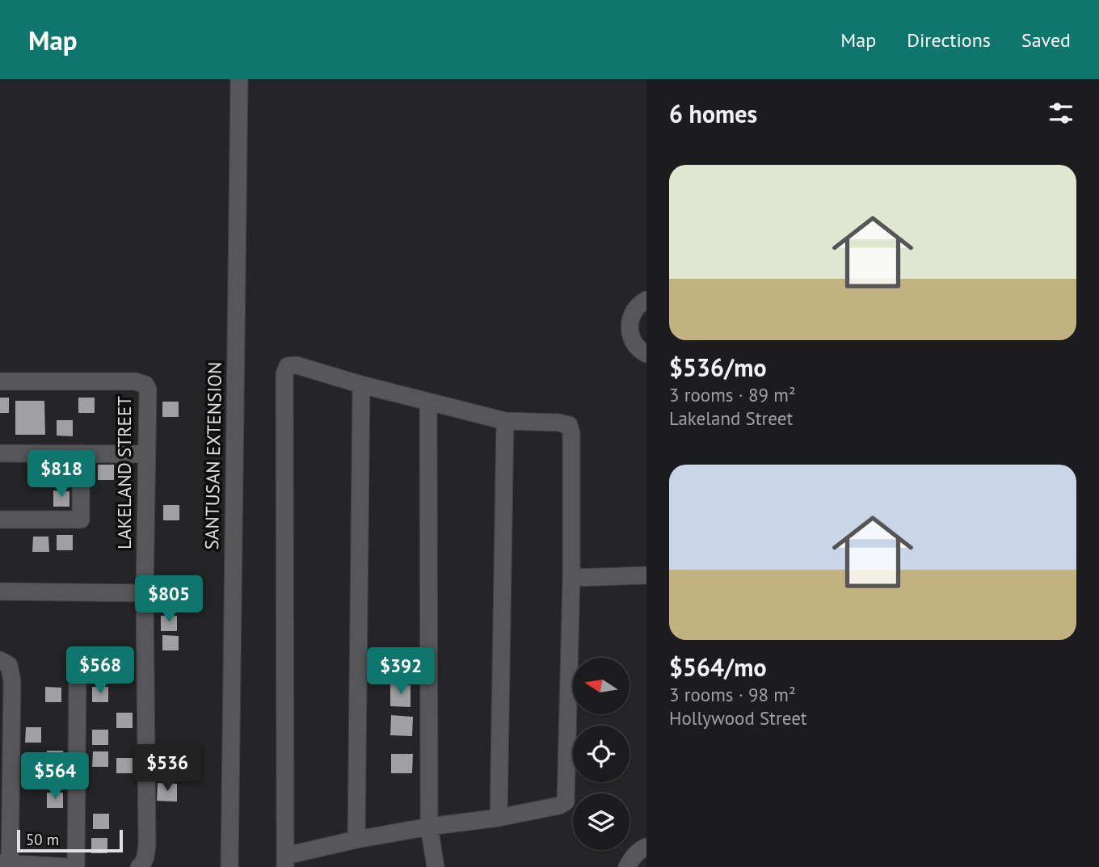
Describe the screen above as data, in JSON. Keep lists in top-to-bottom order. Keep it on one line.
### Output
{"streets":{"street":["SANTUSAN EXTENSION","LAKELAND STREET"]},"scale_bar":"50 m","north":"left","page":{"header":"Map","nav":["Map","Directions","Saved"],"heading":"6 homes","list":[{"name":"$536/mo","note":"3 rooms · 89 m² · Lakeland Street"},{"name":"$564/mo","note":"3 rooms · 98 m² · Hollywood Street"}],"price":["$818","$805","$568","$392","$536","$564"],"scale":"50 m"}}
